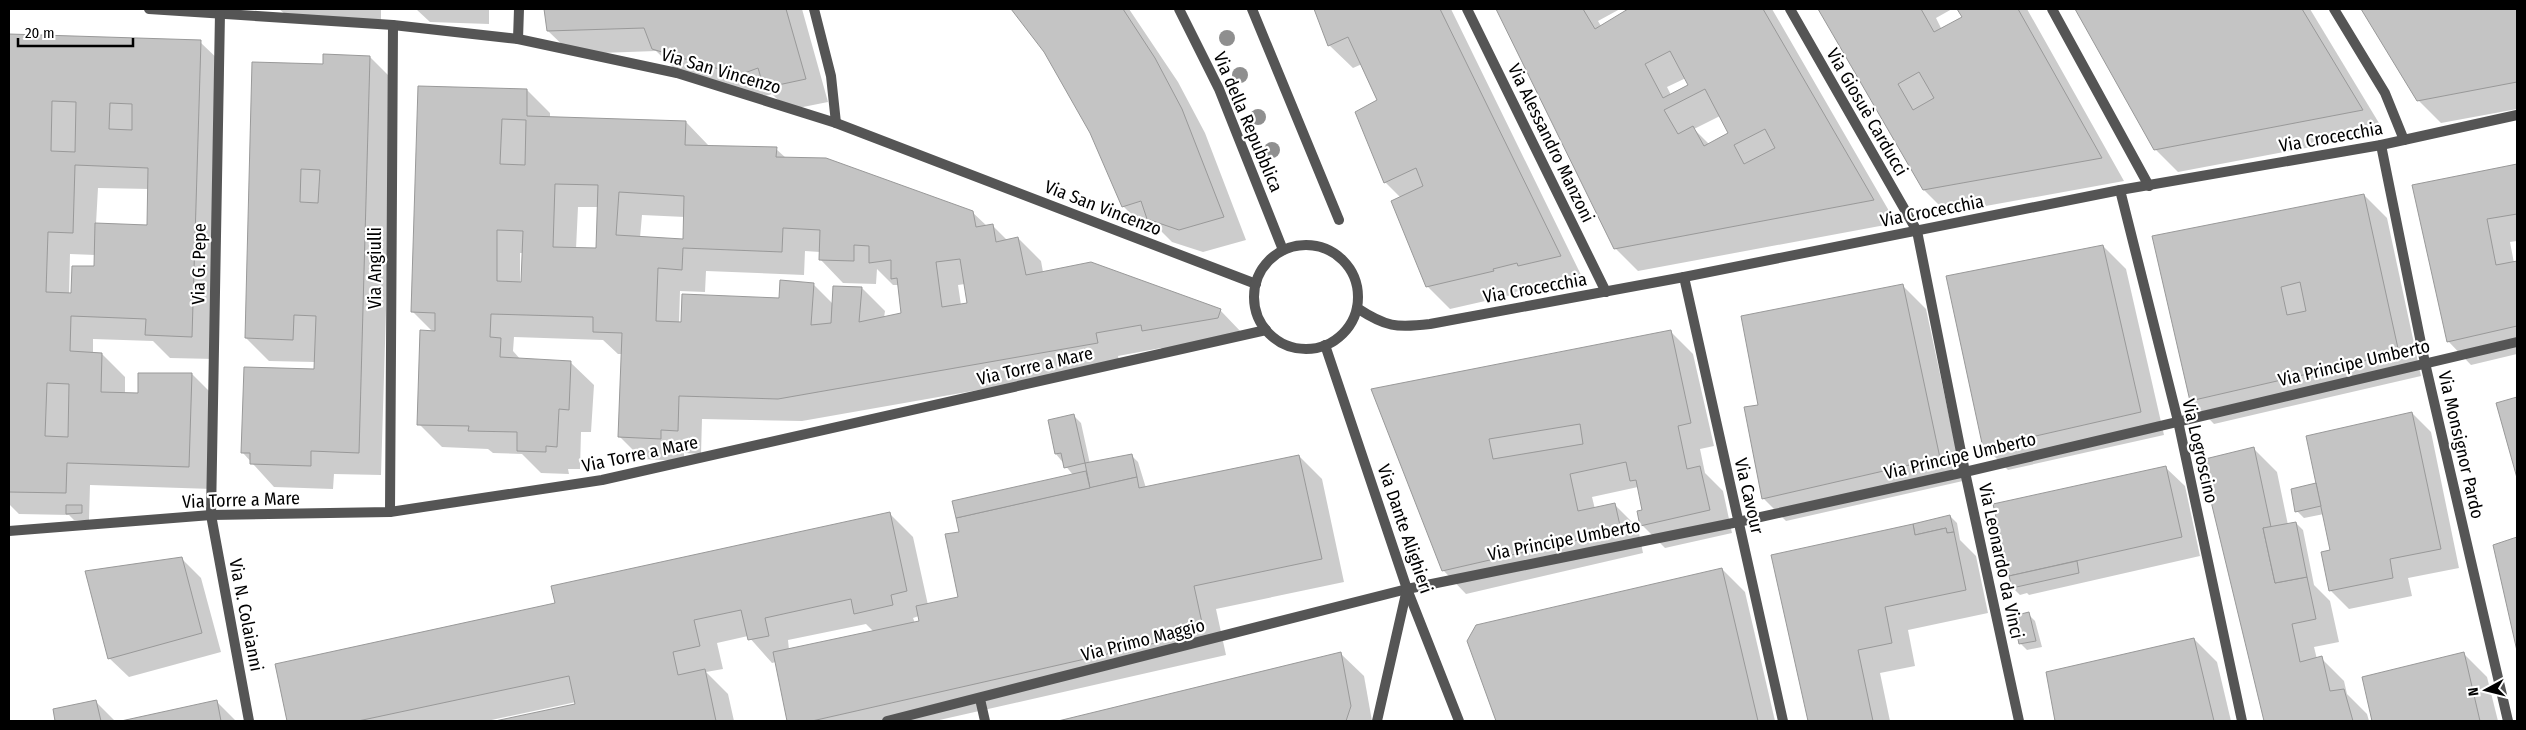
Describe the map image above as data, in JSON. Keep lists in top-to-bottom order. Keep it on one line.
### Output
{"streets":{"street":["Via San Vincenzo","Via Giosuè Carducci","Via della Repubblica","Via Crocecchia","Via Alessandro Manzoni","Via G. Pepe","Via Angiulli","Via Principe Umberto","Via Torre a Mare","Via Monsignor Pardo","Via Logroscino","Via Cavour","Via Dante Alighieri","Via Leonardo da Vinci","Via N. Colaianni","Via Primo Maggio"]},"crossings":[["Via San Vincenzo","Via della Repubblica"],["Via San Vincenzo","Via Crocecchia"],["Via San Vincenzo","Via G. Pepe"],["Via San Vincenzo","Via Angiulli"],["Via San Vincenzo","Via Torre a Mare"],["Via San Vincenzo","Via Dante Alighieri"],["Via Giosuè Carducci","Via Crocecchia"],["Via Giosuè Carducci","Via Leonardo da Vinci"],["Via della Repubblica","Via Crocecchia"],["Via della Repubblica","Via Torre a Mare"],["Via della Repubblica","Via Dante Alighieri"],["Via Crocecchia","Via Alessandro Manzoni"],["Via Crocecchia","Via Torre a Mare"],["Via Crocecchia","Via Monsignor Pardo"],["Via Crocecchia","Via Logroscino"],["Via Crocecchia","Via Cavour"],["Via Crocecchia","Via Dante Alighieri"],["Via Crocecchia","Via Leonardo da Vinci"],["Via G. Pepe","Via Torre a Mare"],["Via G. Pepe","Via N. Colaianni"],["Via Angiulli","Via Torre a Mare"],["Via Principe Umberto","Via Monsignor Pardo"],["Via Principe Umberto","Via Logroscino"],["Via Principe Umberto","Via Cavour"],["Via Principe Umberto","Via Dante Alighieri"],["Via Principe Umberto","Via Leonardo da Vinci"],["Via Principe Umberto","Via Primo Maggio"],["Via Torre a Mare","Via Dante Alighieri"],["Via Torre a Mare","Via N. Colaianni"],["Via Dante Alighieri","Via Primo Maggio"]],"scale_bar":"20 m","north":"left"}
